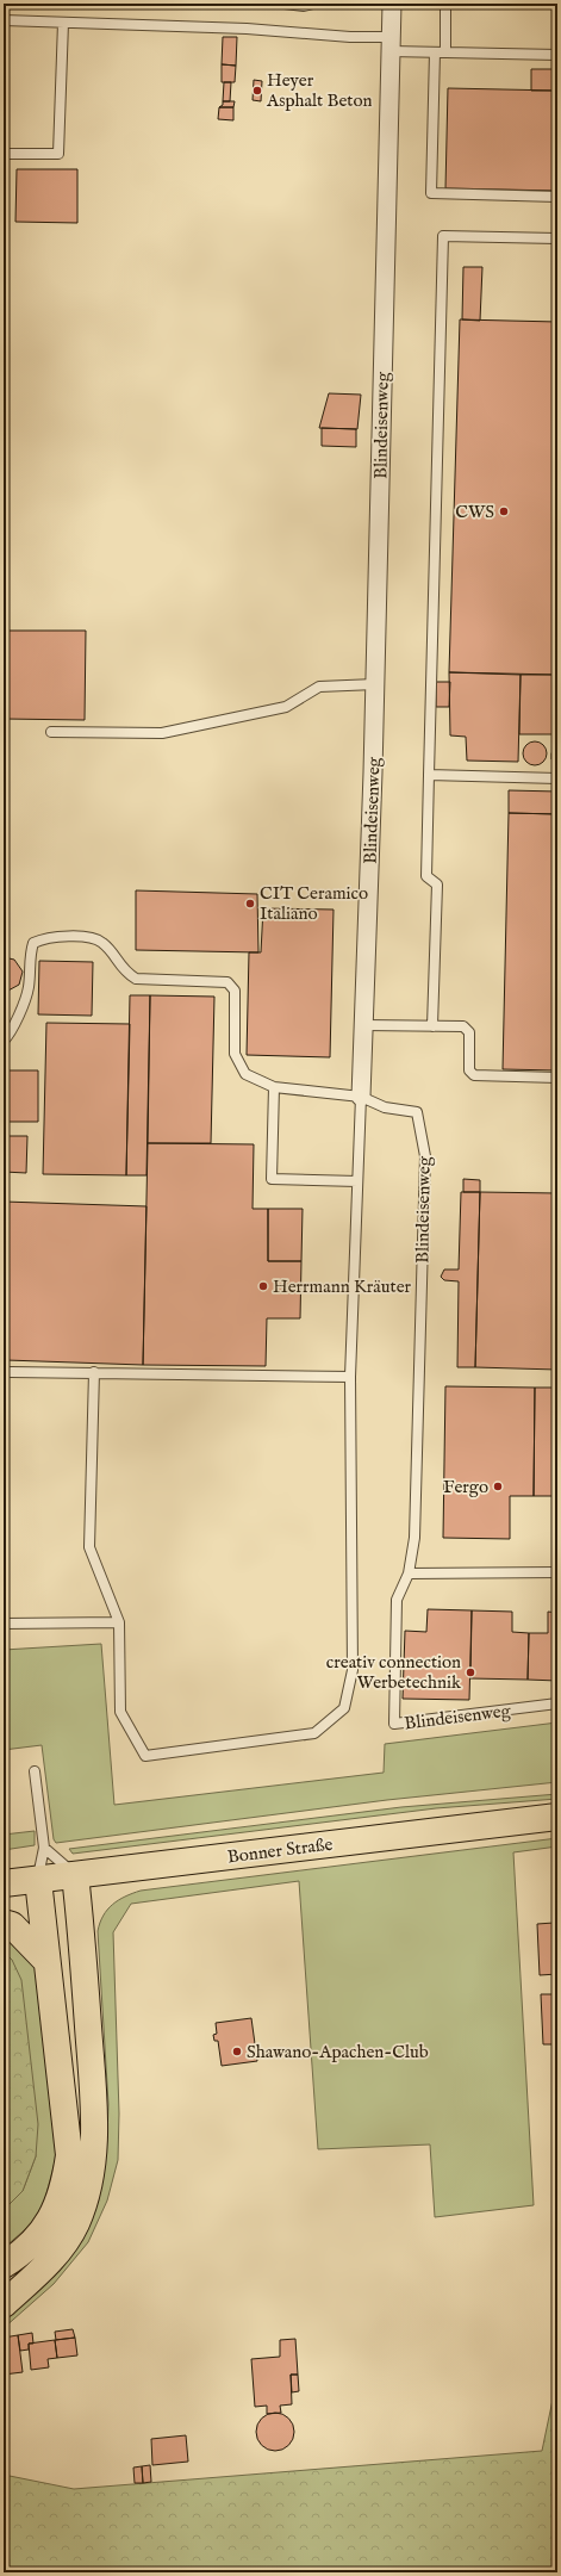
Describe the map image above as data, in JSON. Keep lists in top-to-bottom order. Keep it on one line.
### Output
{"streets":{"main road":["Bonner Straße"],"street":["Blindeisenweg"]},"places":["Heyer Asphalt Beton","CWS","CIT Ceramico Italiano","Herrmann Kräuter","Fergo","creativ connection Werbetechnik","Shawano-Apachen-Club"]}
